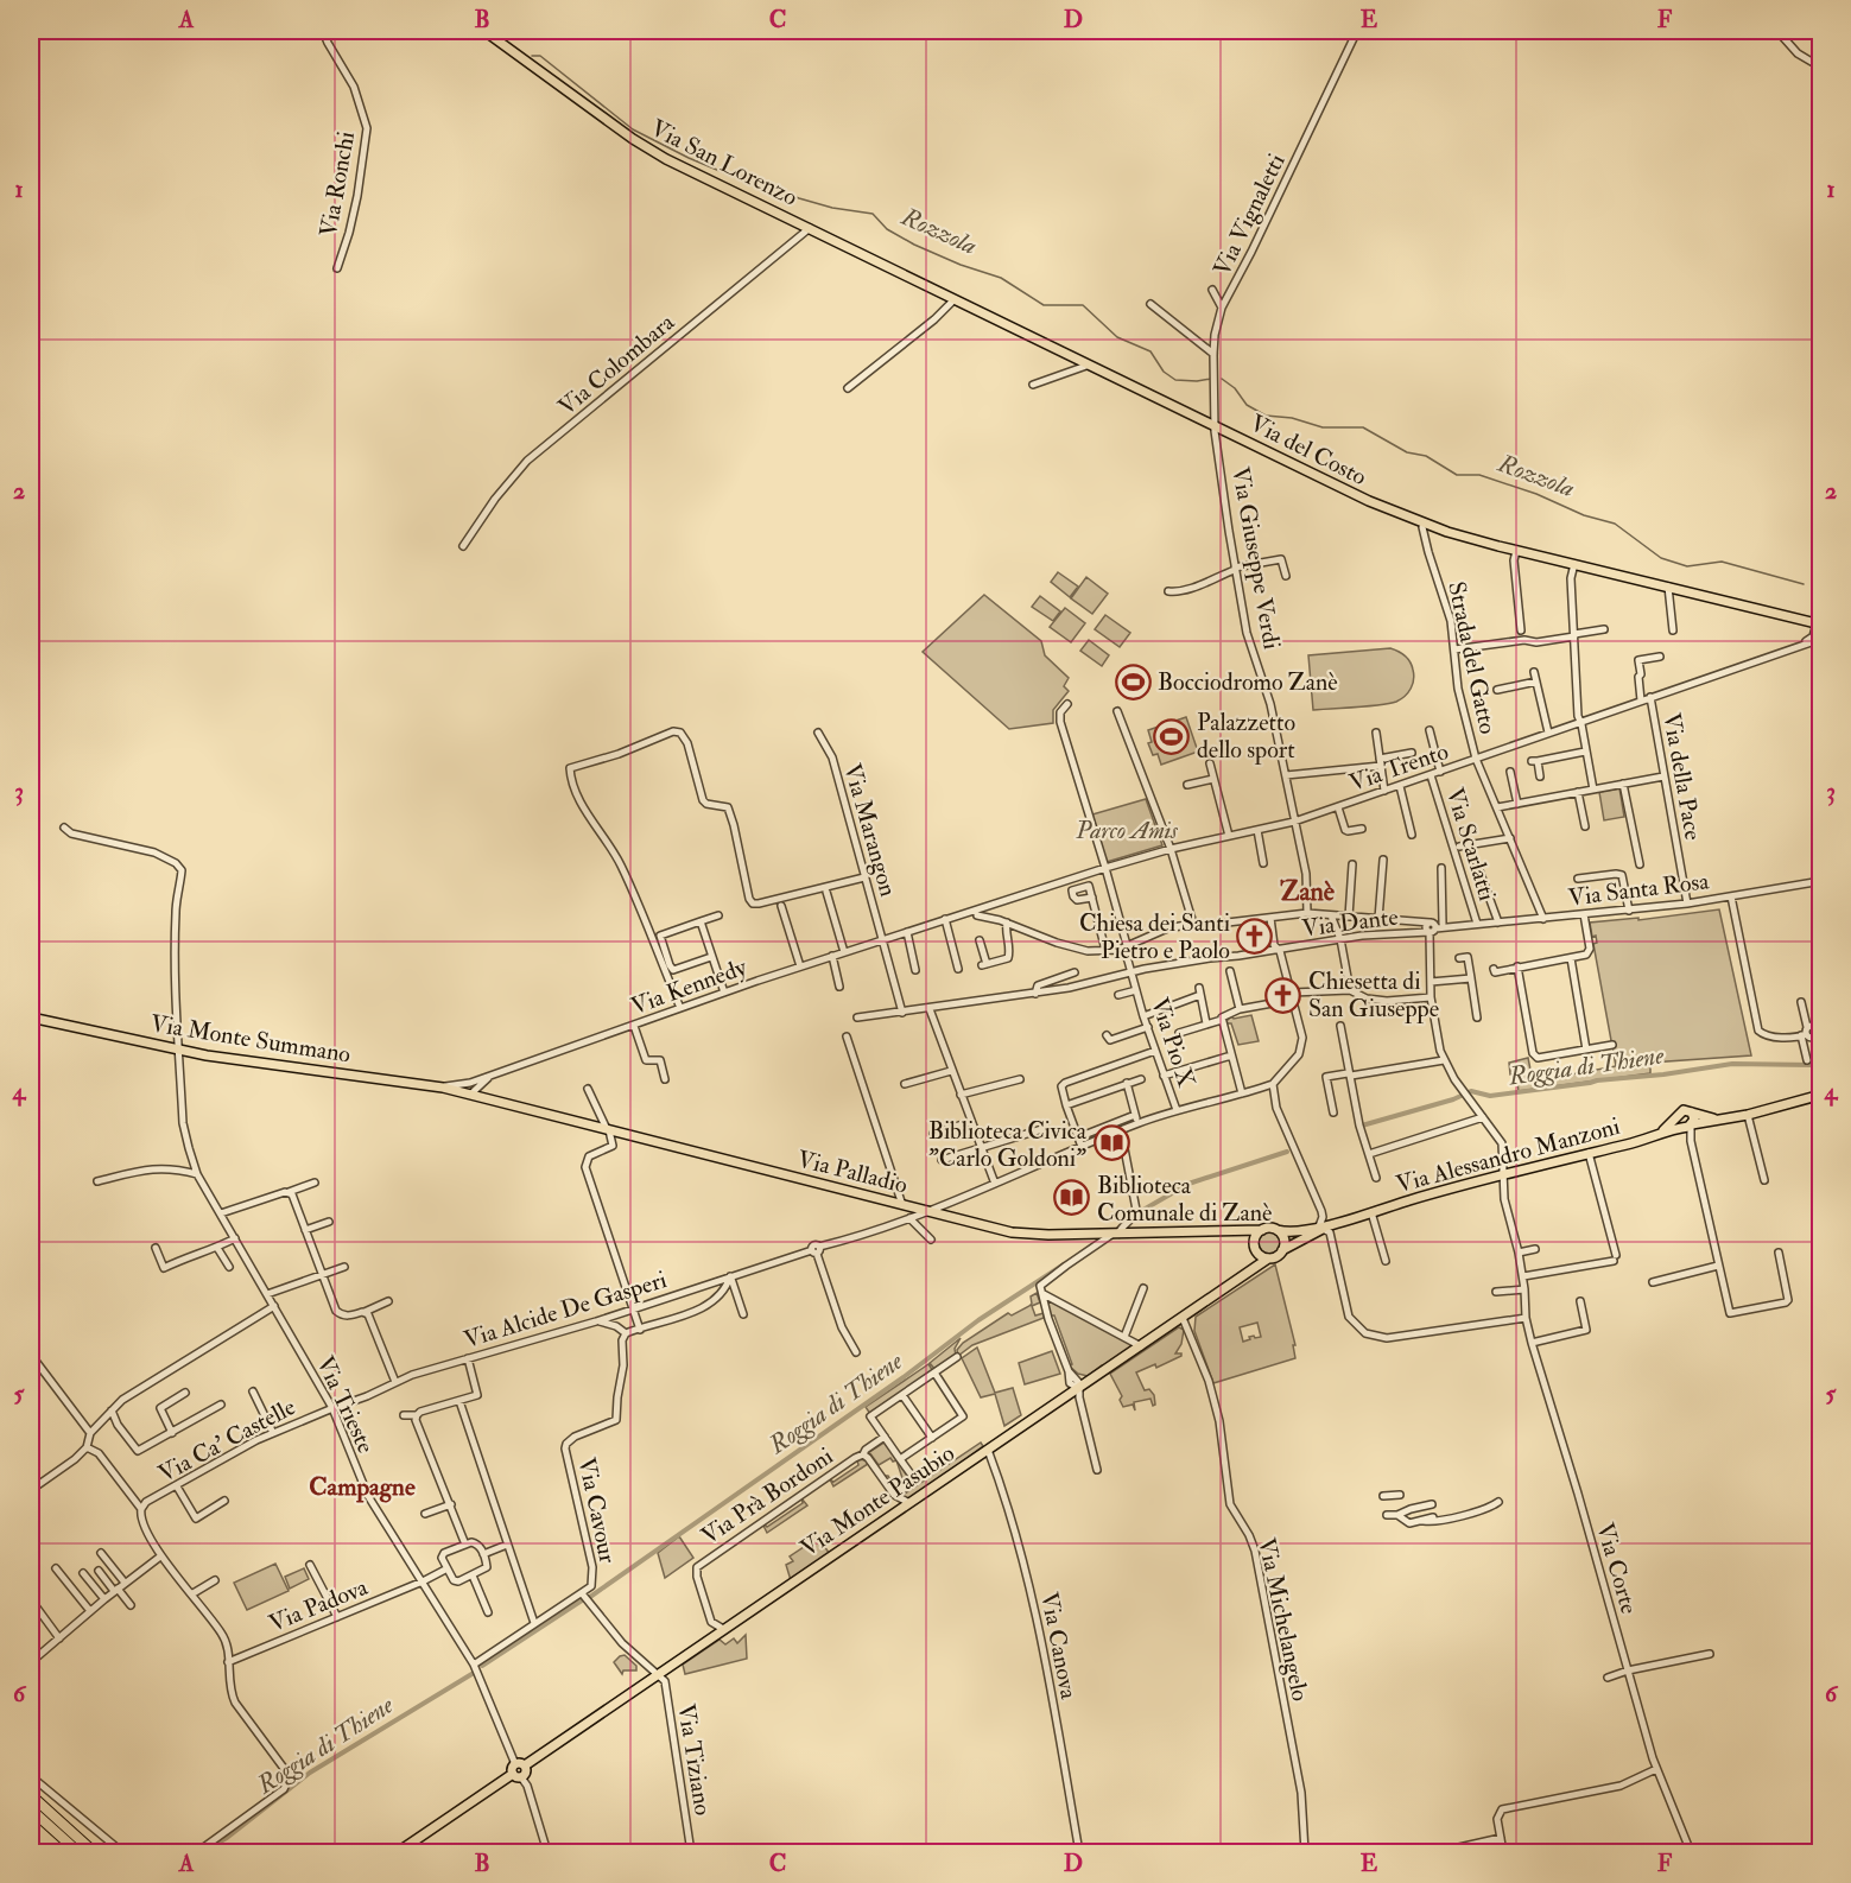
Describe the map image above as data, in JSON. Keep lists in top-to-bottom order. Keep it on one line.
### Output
{"streets":{"main road":["Via San Lorenzo","Via del Costo","Via Monte Summano","Via Alessandro Manzoni","Via Palladio","Via Monte Pasubio"],"street":["Via Ronchi","Via Vignaletti","Via Colombara","Via Giuseppe Verdi","Strada del Gatto","Via Trento","Via della Pace","Via Marangon","Via Scarlatti","Via Santa Rosa","Via Dante","Via Kennedy","Via Pio X","Via Alcide De Gasperi","Via Trieste","Via Ca' Castelle","Via Prà Bordoni","Via Cavour","Via Corte","Via Padova","Via Michelangelo","Via Canova","Via Tiziano"]},"crossings":[["Via San Lorenzo","Via Colombara"],["Via San Lorenzo","Via del Costo"],["Via Vignaletti","Via del Costo"],["Via Vignaletti","Via Giuseppe Verdi"],["Via Colombara","Via del Costo"],["Via del Costo","Via Giuseppe Verdi"],["Via del Costo","Strada del Gatto"],["Via Giuseppe Verdi","Via Trento"],["Strada del Gatto","Via Trento"],["Strada del Gatto","Via Santa Rosa"],["Via Trento","Via della Pace"],["Via Trento","Via Scarlatti"],["Via Trento","Via Kennedy"],["Via della Pace","Via Santa Rosa"],["Via Marangon","Via Dante"],["Via Marangon","Via Kennedy"],["Via Scarlatti","Via Santa Rosa"],["Via Santa Rosa","Via Dante"],["Via Santa Rosa","Via Corte"],["Via Dante","Via Pio X"],["Via Dante","Via Corte"],["Via Kennedy","Via Monte Summano"],["Via Monte Summano","Via Palladio"],["Via Monte Summano","Via Trieste"],["Via Pio X","Via Alcide De Gasperi"],["Via Alessandro Manzoni","Via Palladio"],["Via Alessandro Manzoni","Via Monte Pasubio"],["Via Alessandro Manzoni","Via Corte"],["Via Palladio","Via Alcide De Gasperi"],["Via Palladio","Via Monte Pasubio"],["Via Alcide De Gasperi","Via Trieste"],["Via Alcide De Gasperi","Via Ca' Castelle"],["Via Trieste","Via Ca' Castelle"],["Via Trieste","Via Monte Pasubio"],["Via Trieste","Via Cavour"],["Via Trieste","Via Padova"],["Via Prà Bordoni","Via Monte Pasubio"],["Via Monte Pasubio","Via Michelangelo"],["Via Monte Pasubio","Via Canova"],["Via Monte Pasubio","Via Tiziano"]],"districts":["Zanè","Campagne"],"water":["Rozzola","Roggia di Thiene"],"parks":["Parco Amis"],"places":{"sports":["Bocciodromo Zanè","Palazzetto dello sport"],"church":["Chiesa dei Santi Pietro e Paolo","Chiesetta di San Giuseppe"],"library":["Biblioteca Civica \"Carlo Goldoni\"","Biblioteca Comunale di Zanè"]},"grid":{"columns":["A","B","C","D","E","F"],"rows":["1","2","3","4","5","6"]}}
